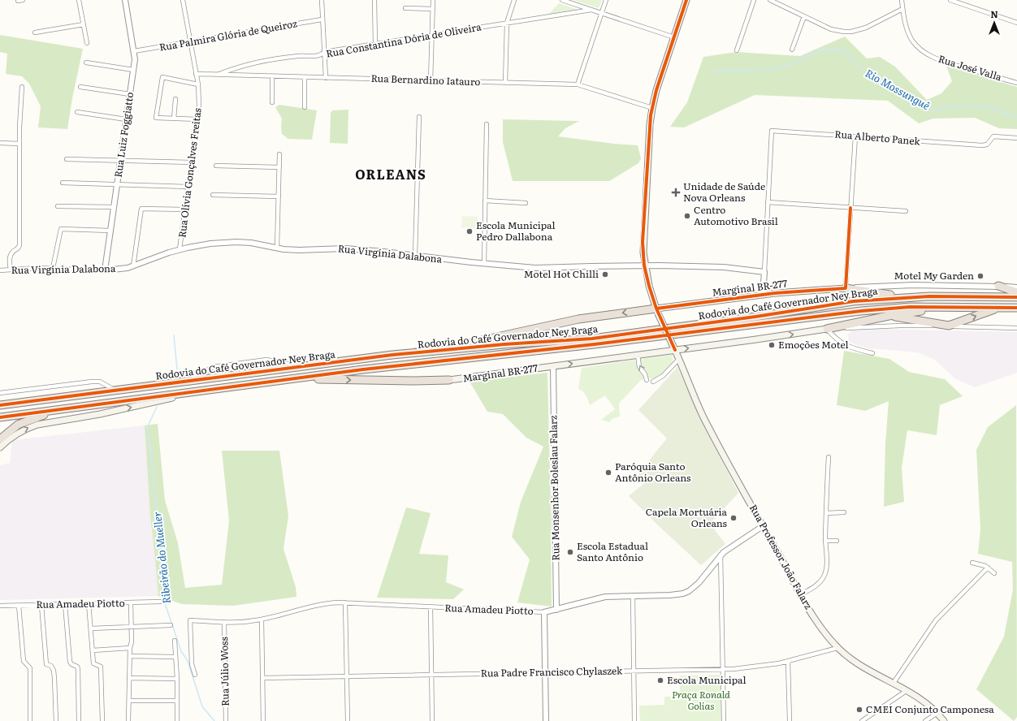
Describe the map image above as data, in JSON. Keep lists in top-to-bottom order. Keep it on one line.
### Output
{"streets":{"highway":["Rodovia do Café Governador Ney Braga"],"main road":["Marginal BR-277","Rua Professor João Falarz"],"street":["Rua Palmira Glória de Queiroz","Rua Constantina Dória de Oliveira","Rua José Valla","Rua Bernardino Iatauro","Rua Luiz Foggiatto","Rua Alberto Panek","Rua Olívia Gonçalves Freitas","Rua Virgínia Dalabona","Rua Monsenhor Boleslau Falarz","Rua Amadeu Piotto","Rua Júlio Woss","Rua Padre Francisco Chylaszek"]},"crossings":[["Rua Palmira Glória de Queiroz","Rua Luiz Foggiatto"],["Rua Palmira Glória de Queiroz","Rua Olívia Gonçalves Freitas"],["Rua Constantina Dória de Oliveira","Rua Bernardino Iatauro"],["Rua Bernardino Iatauro","Rua Olívia Gonçalves Freitas"],["Rua Bernardino Iatauro","Rua Professor João Falarz"],["Rua Luiz Foggiatto","Rua Virgínia Dalabona"],["Rua Olívia Gonçalves Freitas","Rua Virgínia Dalabona"],["Rua Virgínia Dalabona","Rua Professor João Falarz"],["Marginal BR-277","Rua Monsenhor Boleslau Falarz"],["Marginal BR-277","Rua Professor João Falarz"],["Rua Monsenhor Boleslau Falarz","Rua Amadeu Piotto"],["Rua Professor João Falarz","Rua Amadeu Piotto"],["Rua Professor João Falarz","Rua Padre Francisco Chylaszek"],["Rua Amadeu Piotto","Rua Júlio Woss"]],"districts":["ORLEANS"],"water":["Rio Mossunguê","Ribeirão do Mueller"],"parks":["Praça Ronald Golias"],"places":{"health":["Unidade de Saúde Nova Orleans"],"other":["Centro Automotivo Brasil","Escola Municipal Pedro Dallabona","Motel Hot Chilli","Motel My Garden","Emoções Motel","Paróquia Santo Antônio Orleans","Capela Mortuária Orleans","Escola Estadual Santo Antônio","Escola Municipal","CMEI Conjunto Camponesa"]},"north":"top"}
